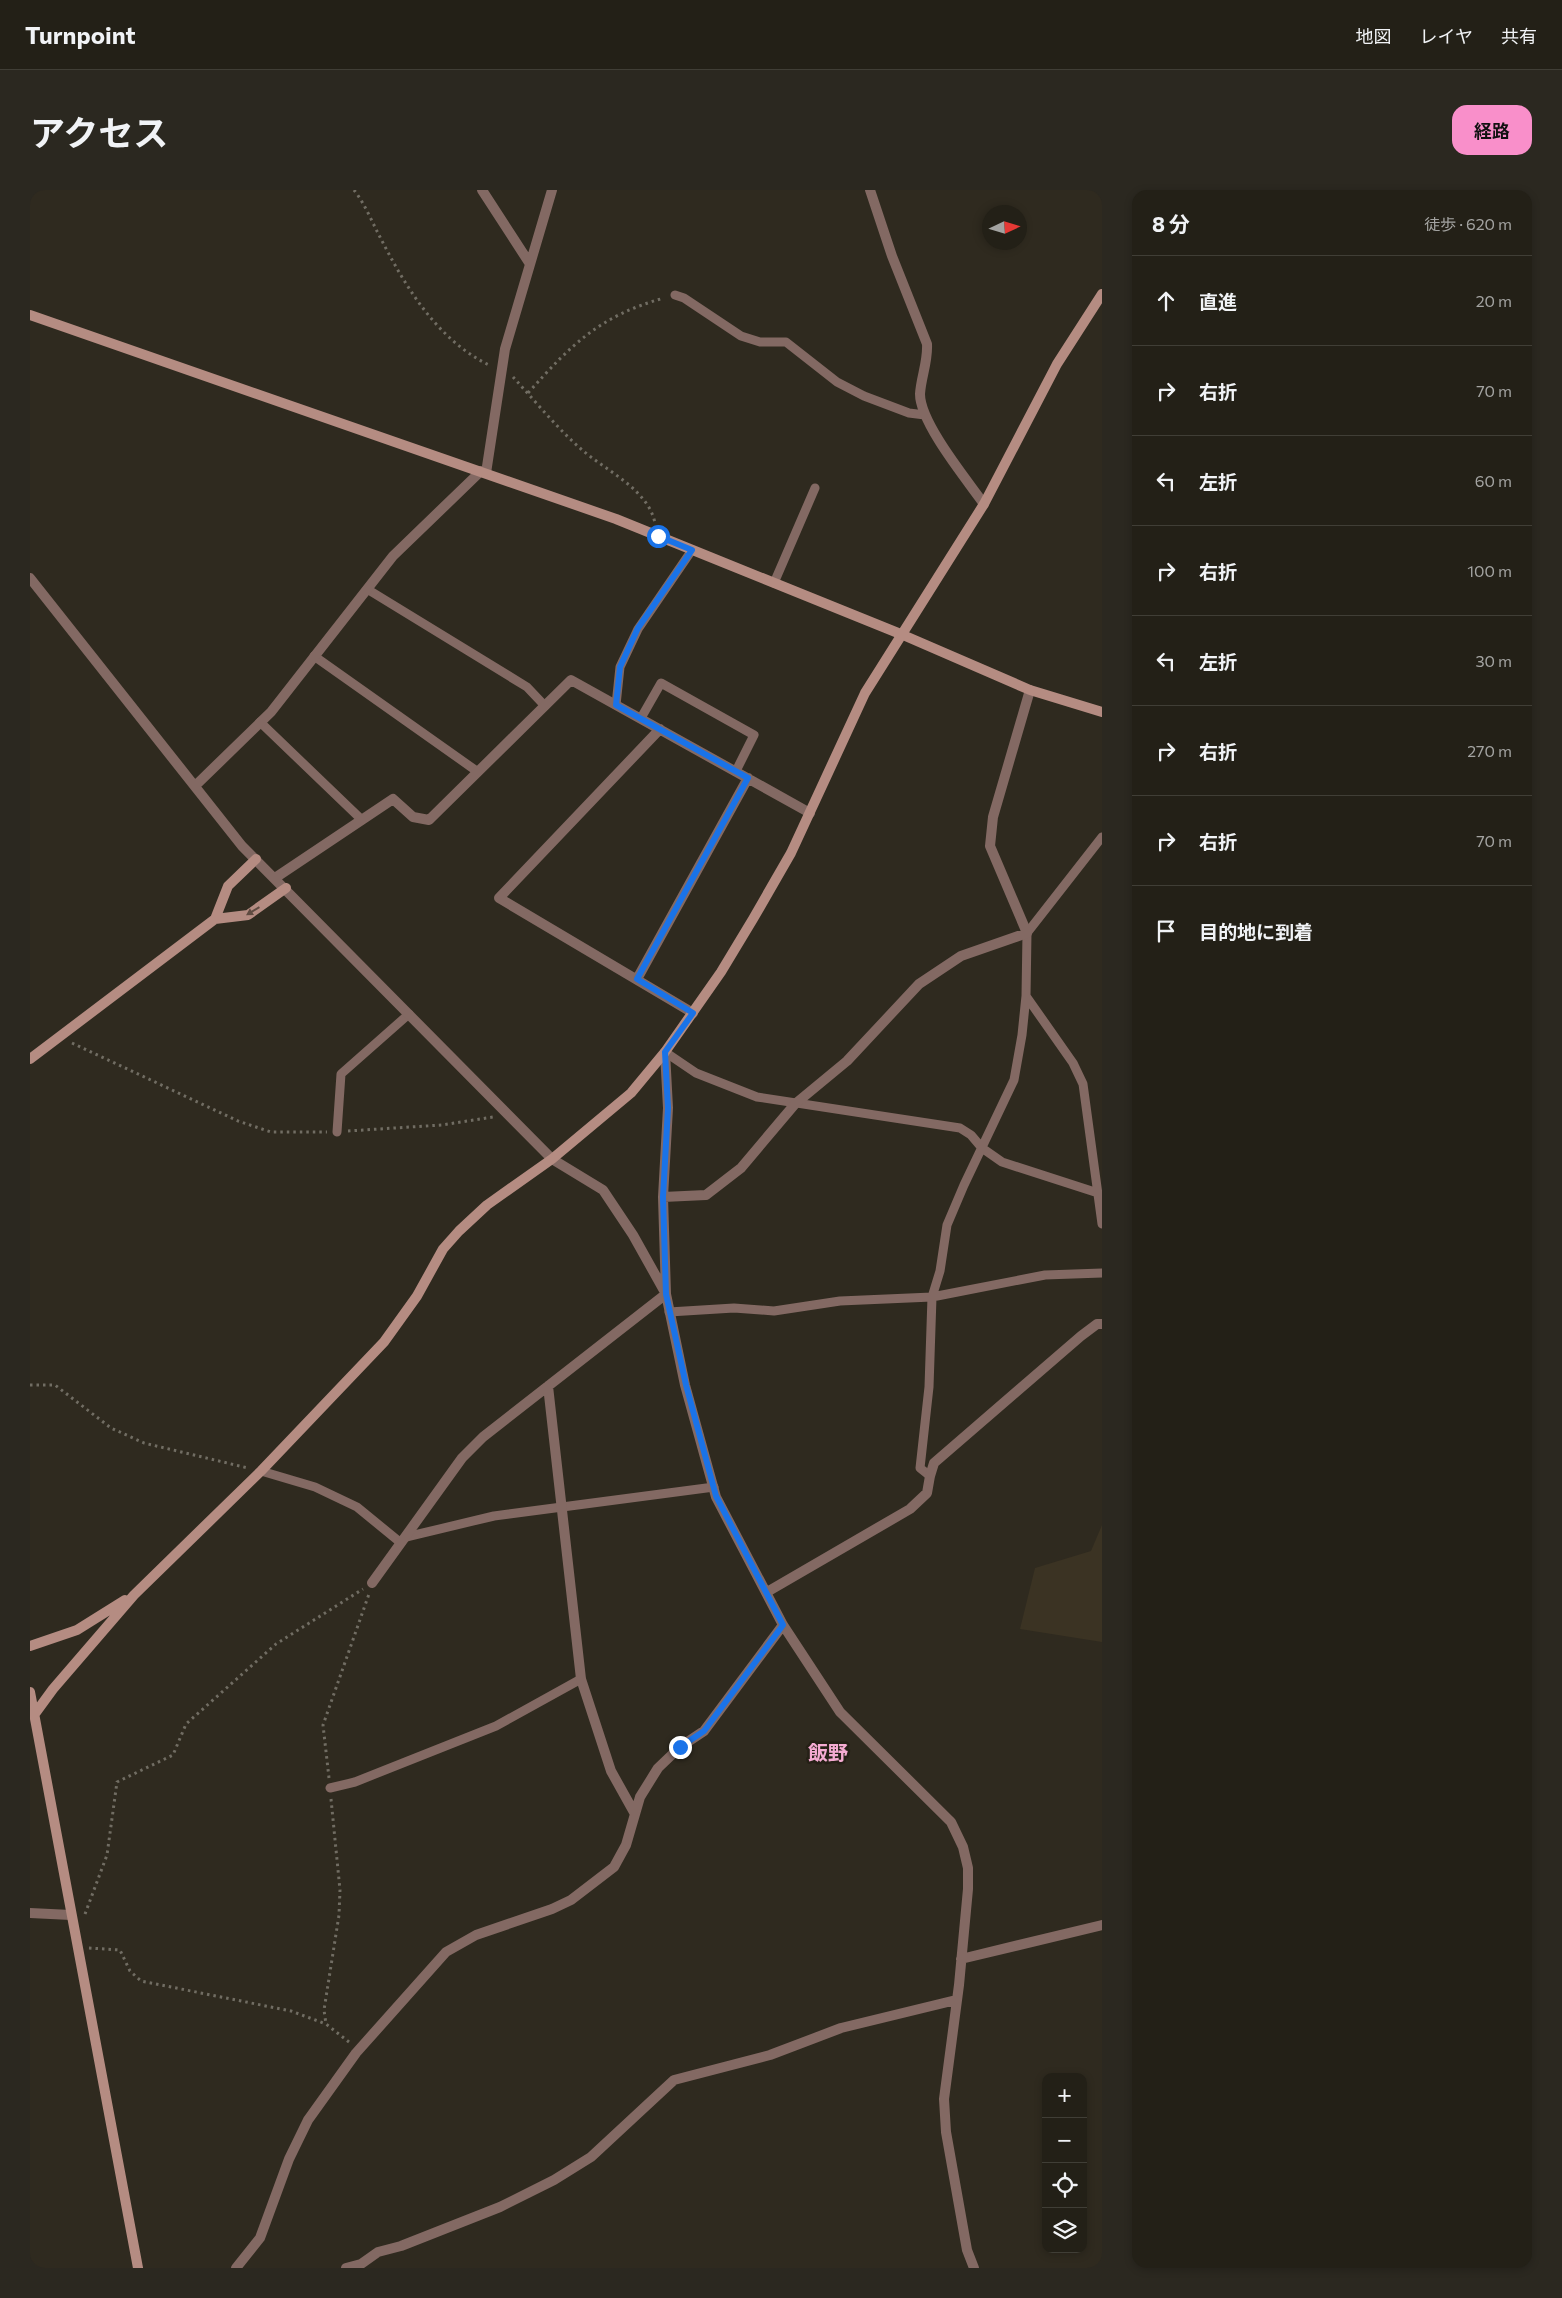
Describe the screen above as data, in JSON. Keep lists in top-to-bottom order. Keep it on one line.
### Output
{"districts":["飯野"],"north":"right","page":{"header":"Turnpoint","nav":["地図","レイヤ","共有"],"title":"アクセス","buttons":"経路","heading":["8 分","徒歩 · 620 m"],"list":[["直進","20 m"],["右折","70 m"],["左折","60 m"],["右折","100 m"],["左折","30 m"],["右折","270 m"],["右折","70 m"],"目的地に到着"],"map_buttons":["+","−"]}}
